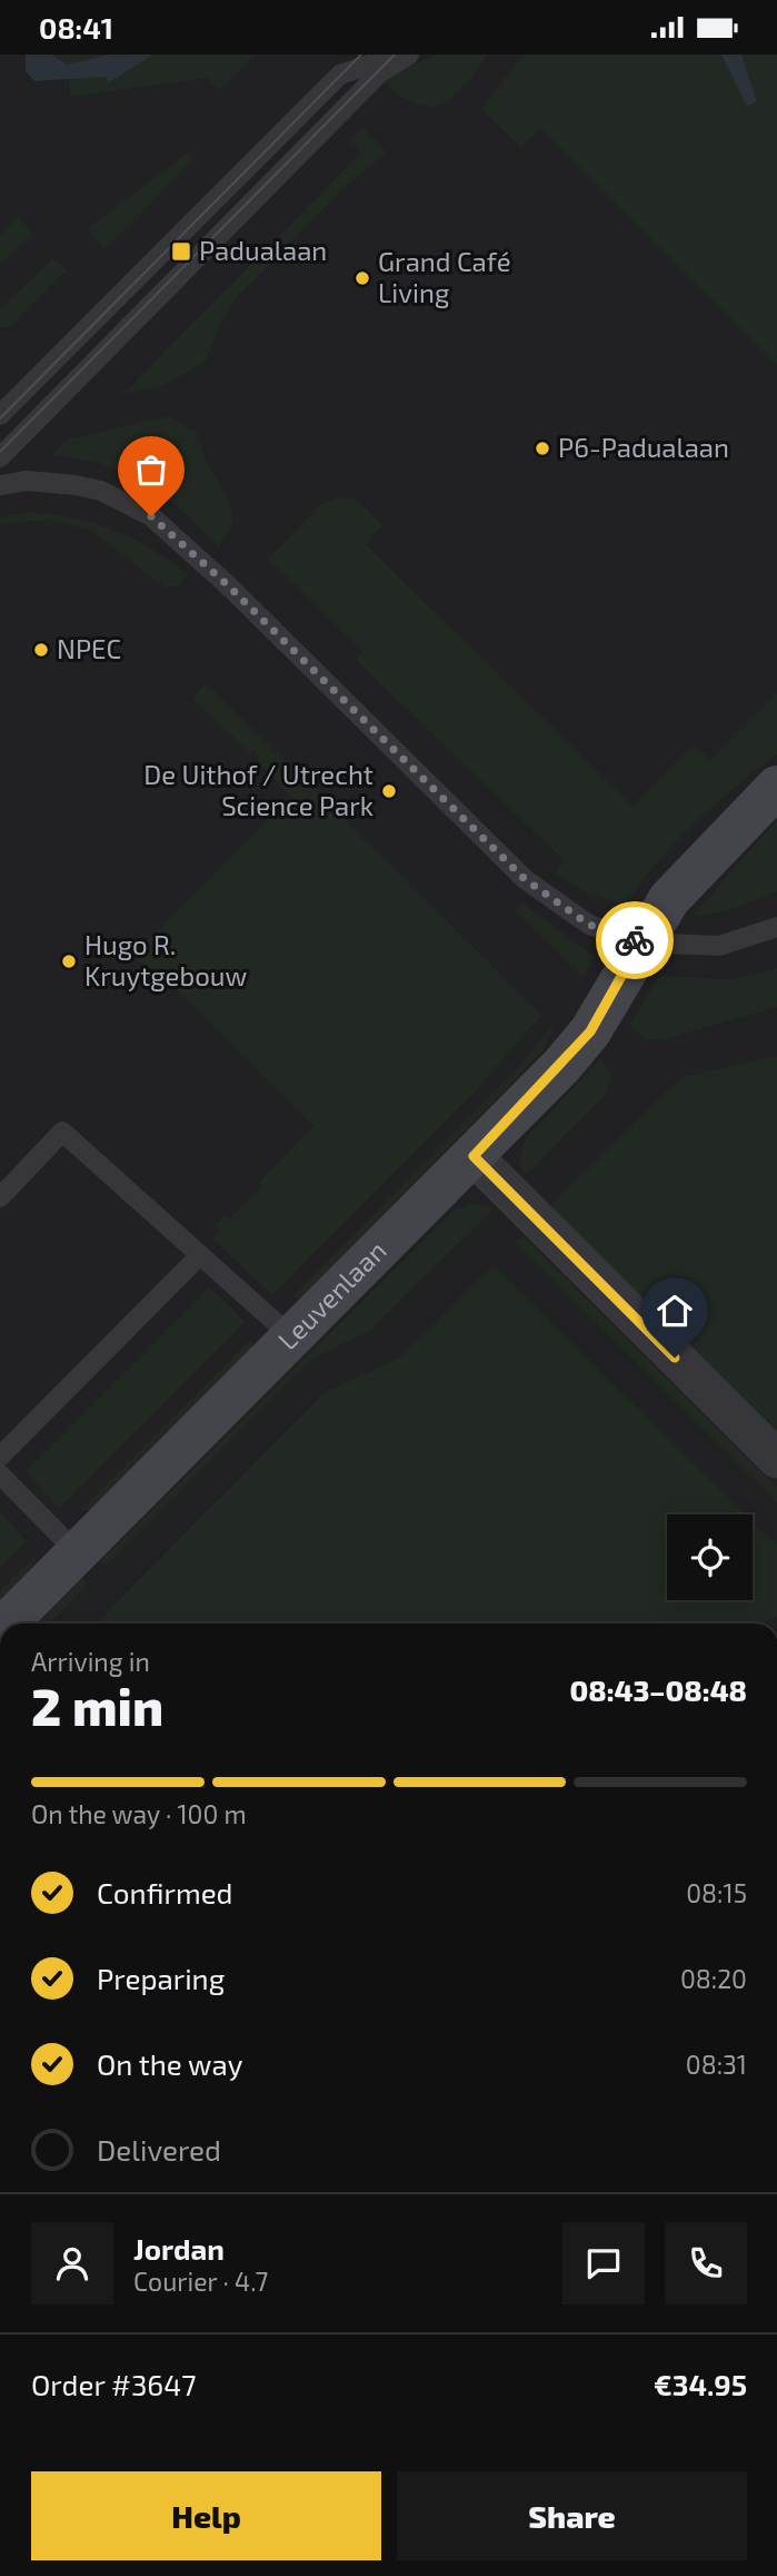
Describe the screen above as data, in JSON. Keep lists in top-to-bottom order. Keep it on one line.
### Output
{"streets":{"main road":["Leuvenlaan"]},"places":{"transit":["Padualaan"],"other":["Grand Café Living","P6-Padualaan","NPEC","De Uithof / Utrecht Science Park","Hugo R. Kruytgebouw"]},"page":{"status":"08:41","heading":["2 min","Arriving in","08:43–08:48"],"panel":["Jordan","Courier · 4.7","Order #3647","€34.95"],"bar":"On the way · 100 m","list":[["Confirmed","08:15"],["Preparing","08:20"],["On the way","08:31"],"Delivered"],"buttons":["Help","Share"]}}
